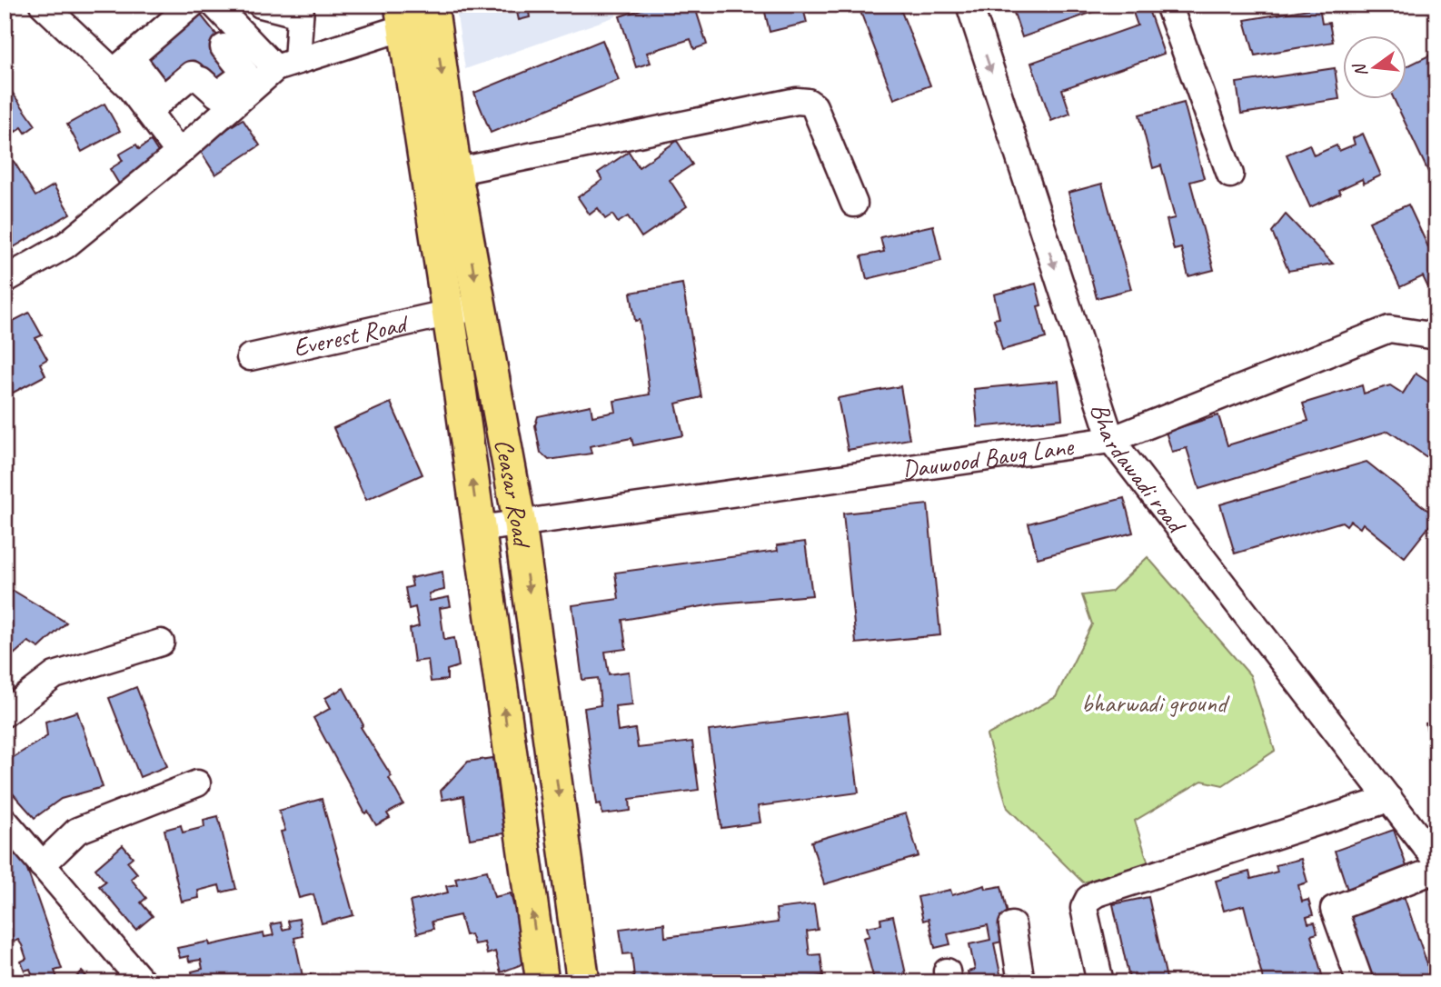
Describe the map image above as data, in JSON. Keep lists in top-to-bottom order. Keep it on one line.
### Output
{"streets":{"main road":["Ceasar Road"],"street":["Everest Road","Dauwood Baug Lane","Bhardawadi road"]},"crossings":[["Everest Road","Ceasar Road"],["Dauwood Baug Lane","Bhardawadi road"],["Dauwood Baug Lane","Ceasar Road"]],"parks":["bharwadi ground"],"north":"left"}
